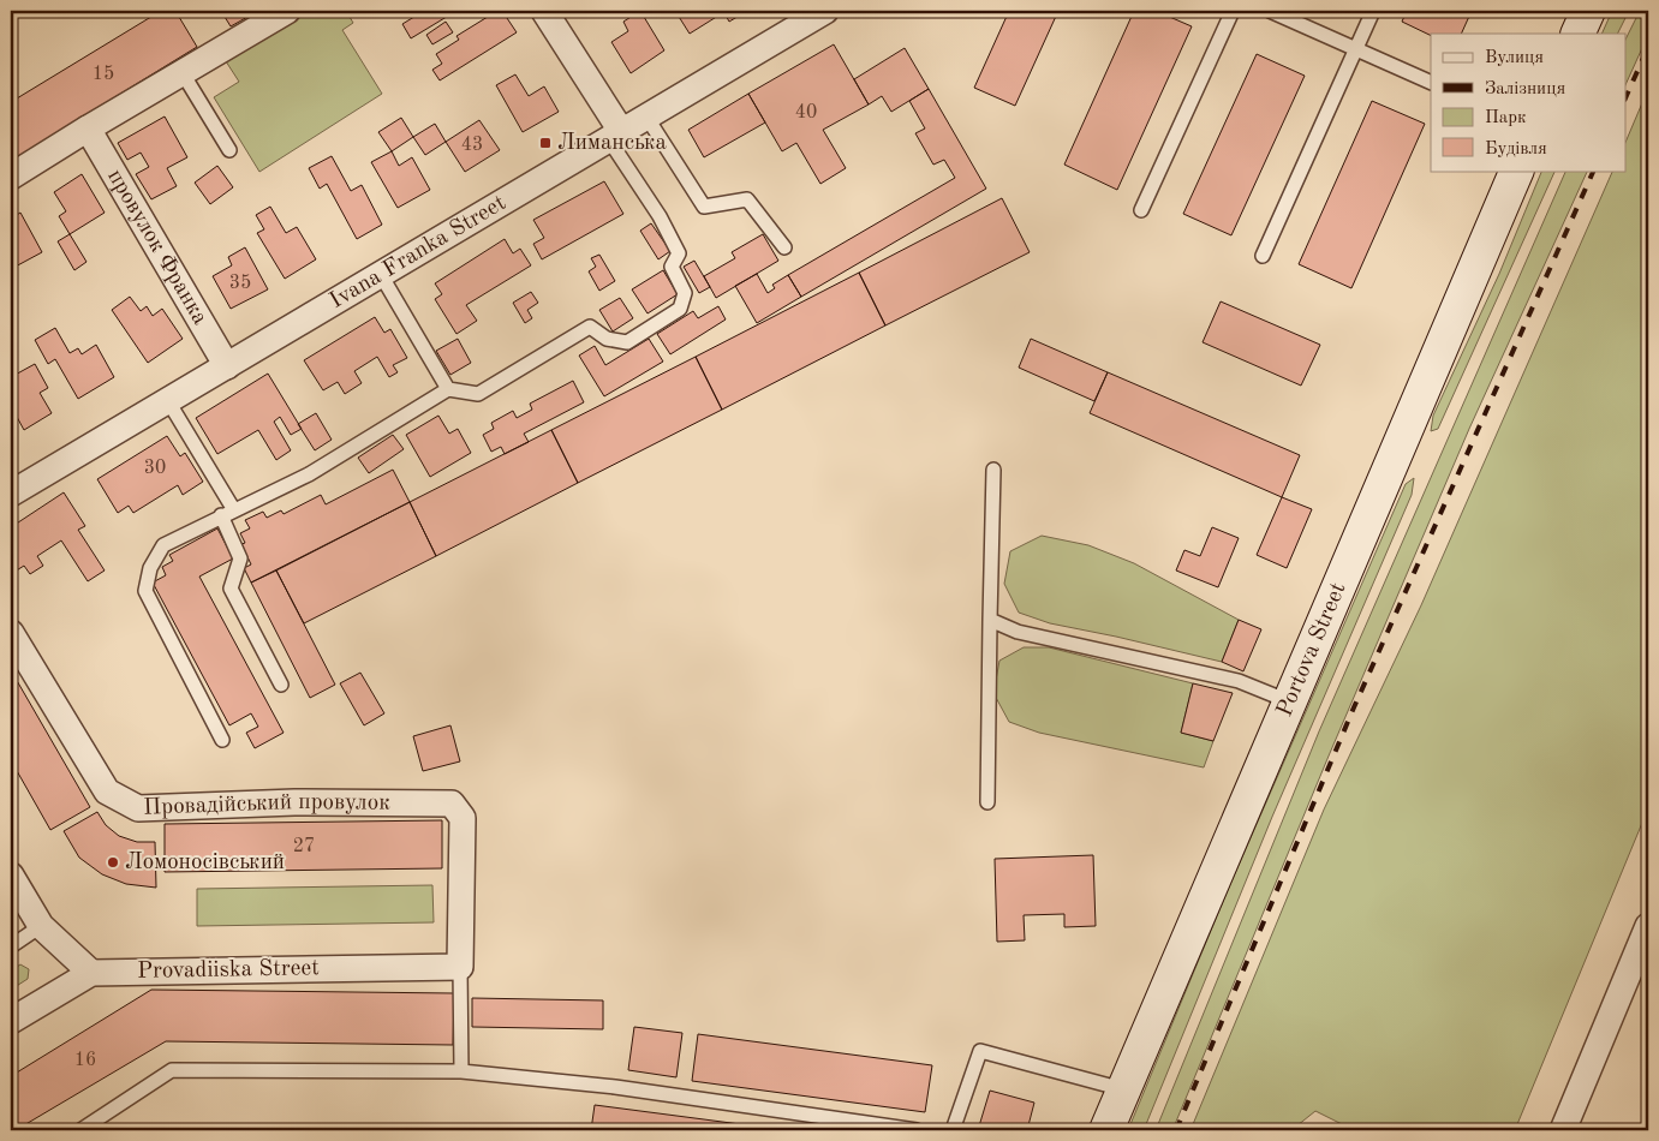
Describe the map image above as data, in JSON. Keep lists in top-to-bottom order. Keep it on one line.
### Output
{"streets":{"main road":["Portova Street"],"street":["провулок Франка","Ivana Franka Street","Провадійський провулок","Provadiiska Street"]},"crossings":[["провулок Франка","Ivana Franka Street"],["Провадійський провулок","Provadiiska Street"]],"places":{"transit":["Лиманська"],"other":["Ломоносівський"]},"house_numbers":["15","40","43","35","30","27","16"],"legend":["Вулиця","Залізниця","Парк","Будівля"]}
